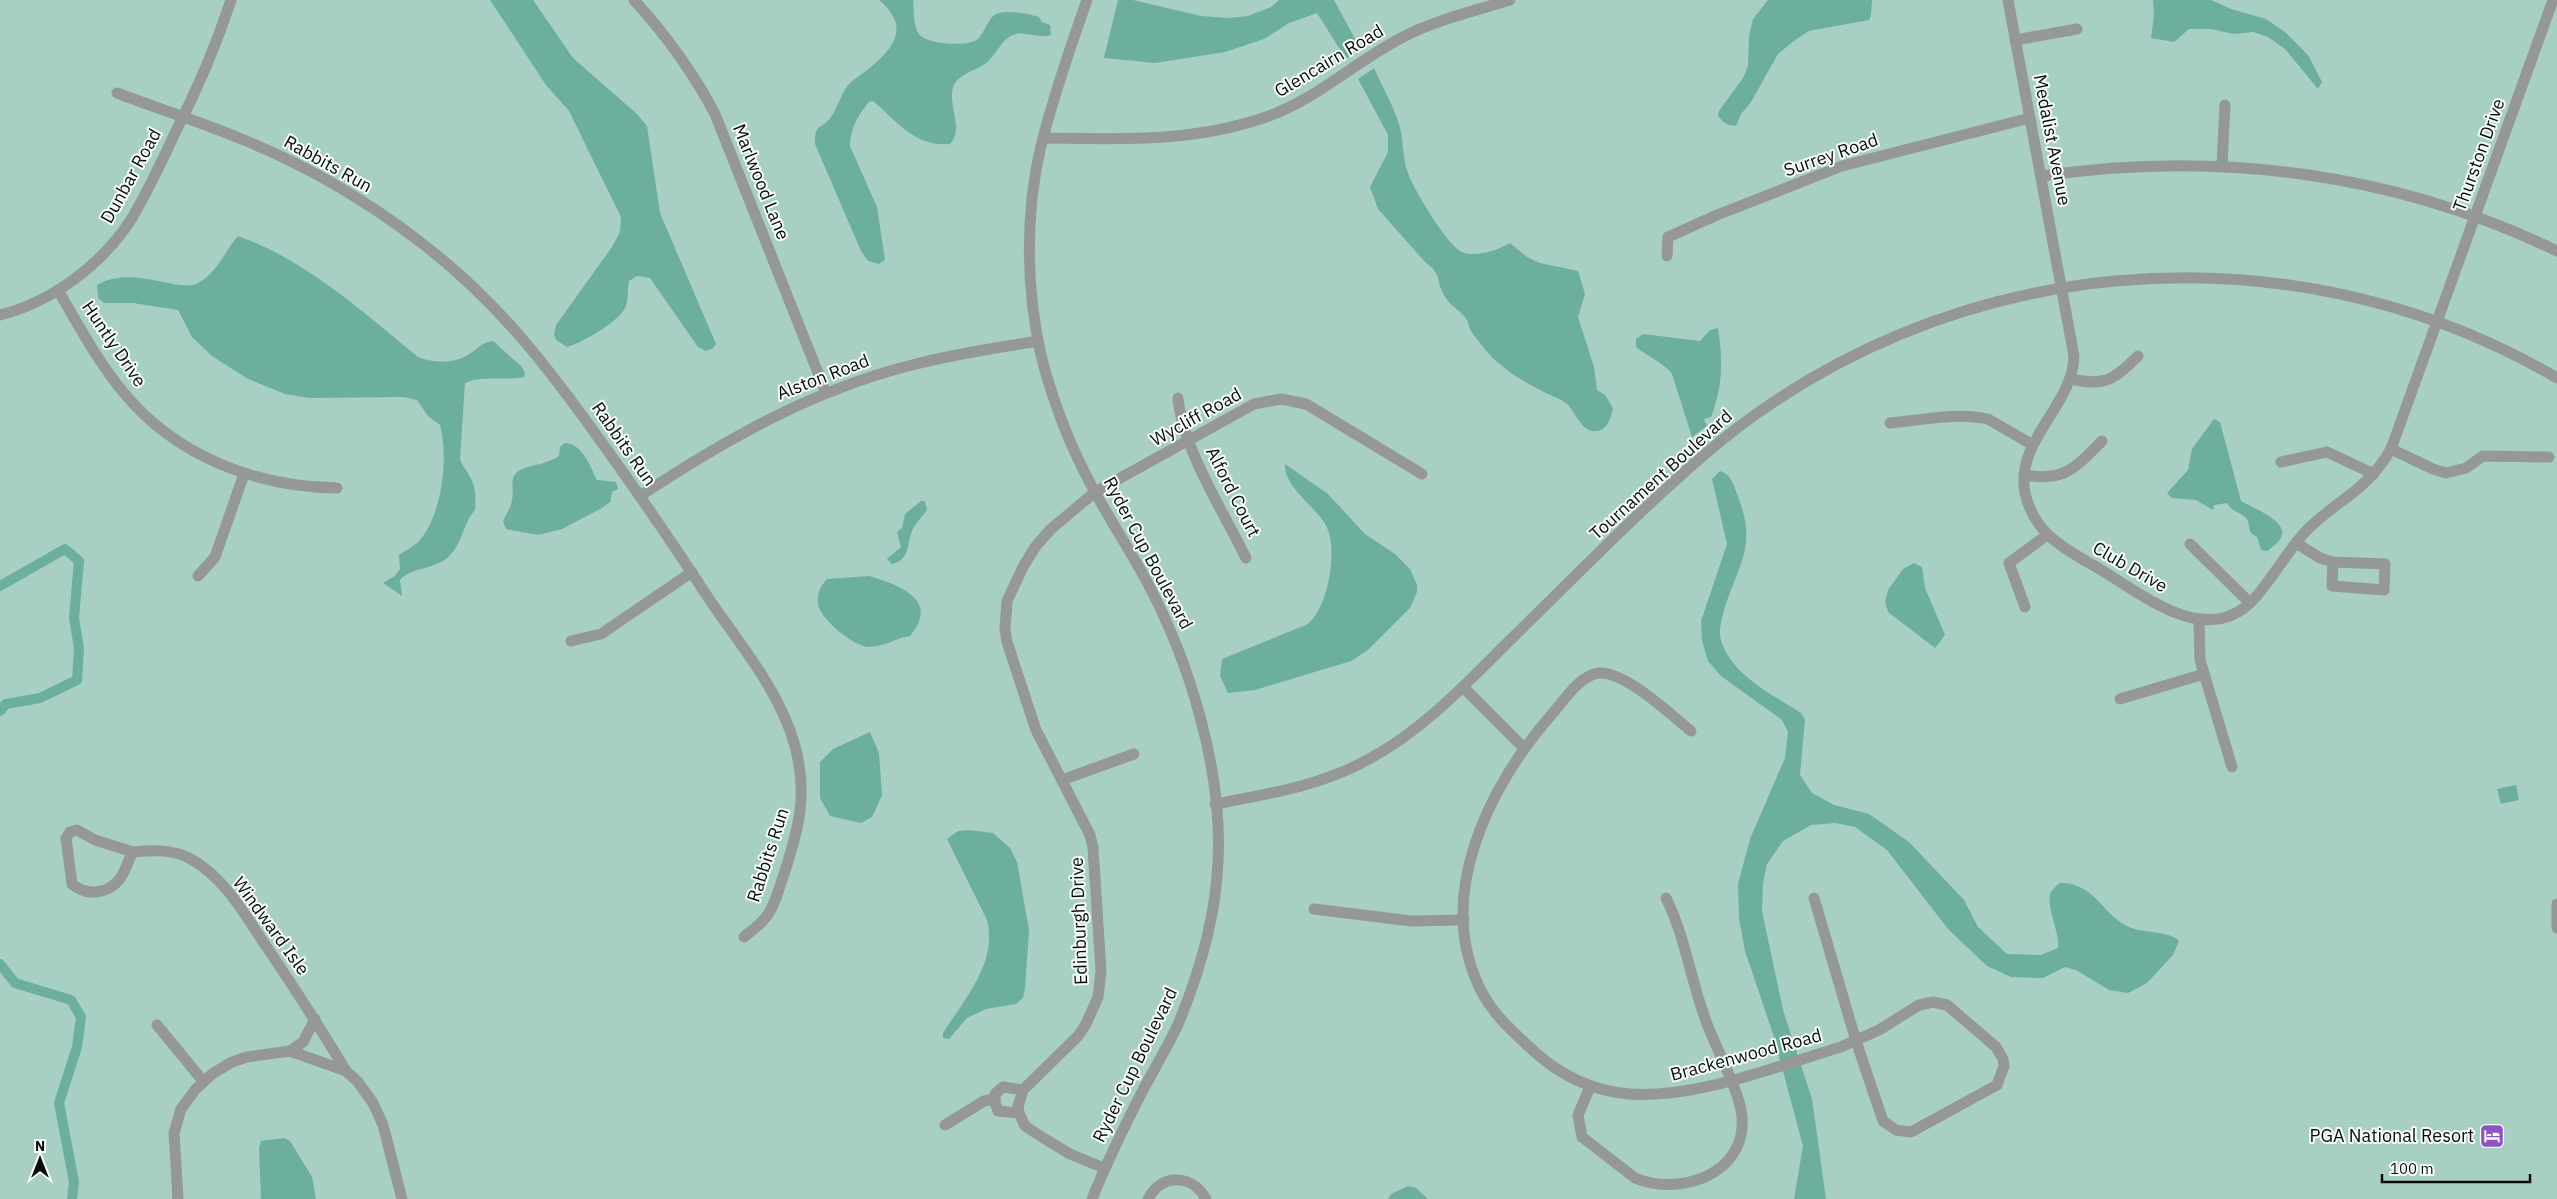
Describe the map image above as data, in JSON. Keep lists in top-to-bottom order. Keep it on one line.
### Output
{"streets":{"street":["Glencairn Road","Medalist Avenue","Surrey Road","Thurston Drive","Rabbits Run","Dunbar Road","Marlwood Lane","Huntly Drive","Alston Road","Wycliff Road","Tournament Boulevard","Alford Court","Ryder Cup Boulevard","Club Drive","Edinburgh Drive","Windward Isle","Brackenwood Road"]},"crossings":[["Glencairn Road","Ryder Cup Boulevard"],["Medalist Avenue","Surrey Road"],["Medalist Avenue","Tournament Boulevard"],["Medalist Avenue","Club Drive"],["Thurston Drive","Tournament Boulevard"],["Thurston Drive","Club Drive"],["Rabbits Run","Dunbar Road"],["Rabbits Run","Alston Road"],["Dunbar Road","Huntly Drive"],["Marlwood Lane","Alston Road"],["Alston Road","Ryder Cup Boulevard"],["Wycliff Road","Alford Court"],["Wycliff Road","Ryder Cup Boulevard"],["Wycliff Road","Edinburgh Drive"],["Tournament Boulevard","Ryder Cup Boulevard"],["Tournament Boulevard","Club Drive"],["Ryder Cup Boulevard","Edinburgh Drive"]],"places":{"hotel":["PGA National Resort"]},"scale_bar":"100 m","north":"top"}
